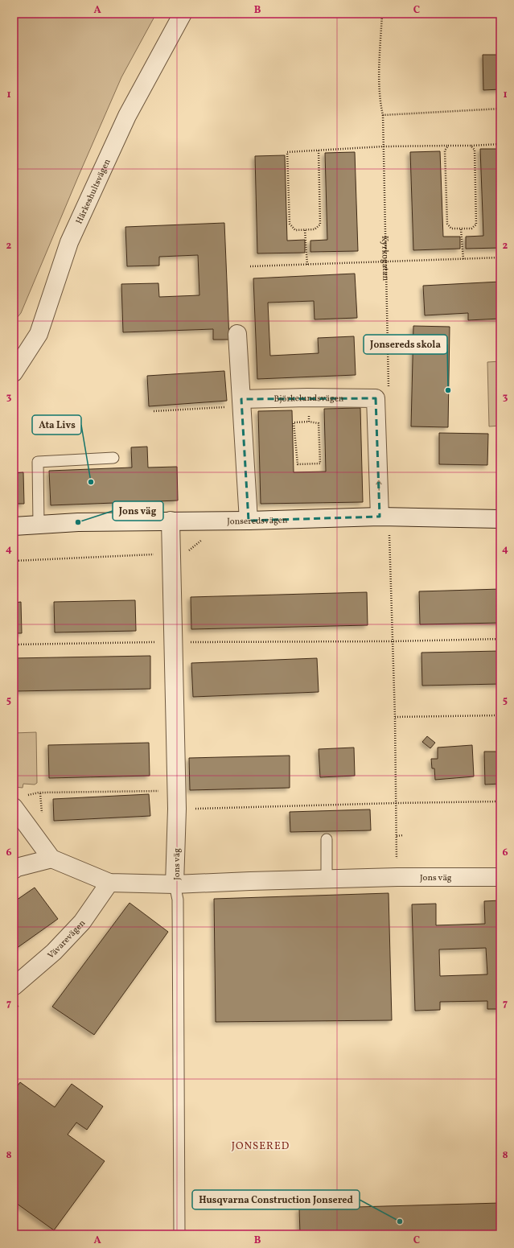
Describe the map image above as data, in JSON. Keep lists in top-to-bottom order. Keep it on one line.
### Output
{"streets":{"street":["Härkeshultsvägen","Björkelundsvägen","Jonseredsvägen","Jons väg","Vävarevägen"],"path":["Kyrkogatan"]},"crossings":[["Kyrkogatan","Björkelundsvägen"],["Jonseredsvägen","Jons väg"]],"districts":["JONSERED"],"places":["Jonsereds skola","Ata Livs","Jons väg","Husqvarna Construction Jonsered"],"grid":{"columns":["A","B","C"],"rows":["1","2","3","4","5","6","7","8"]}}
